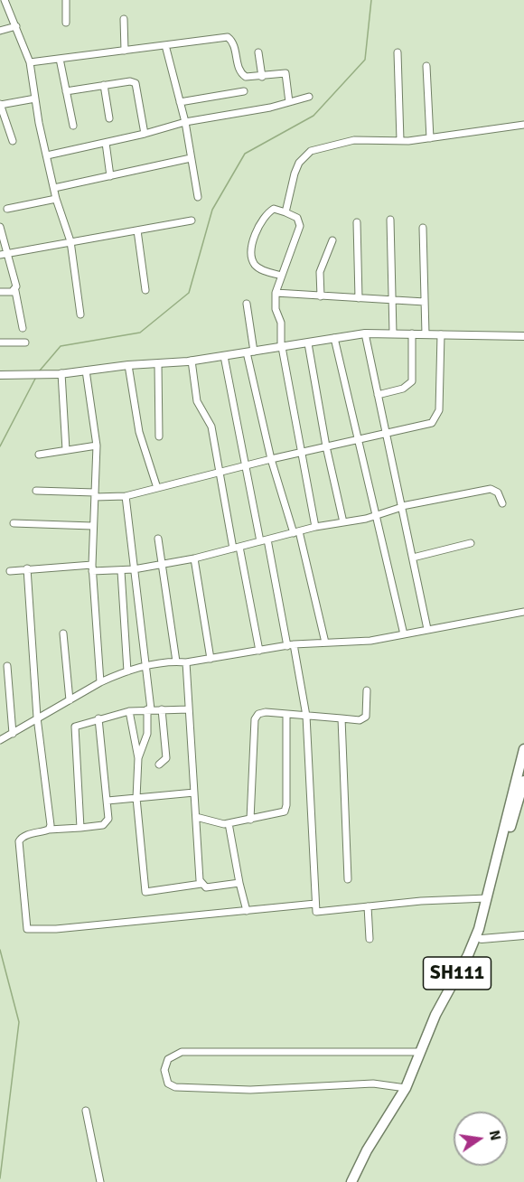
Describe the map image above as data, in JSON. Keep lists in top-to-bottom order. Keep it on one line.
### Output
{"streets":{"main road":["SH111"]},"north":"right"}
